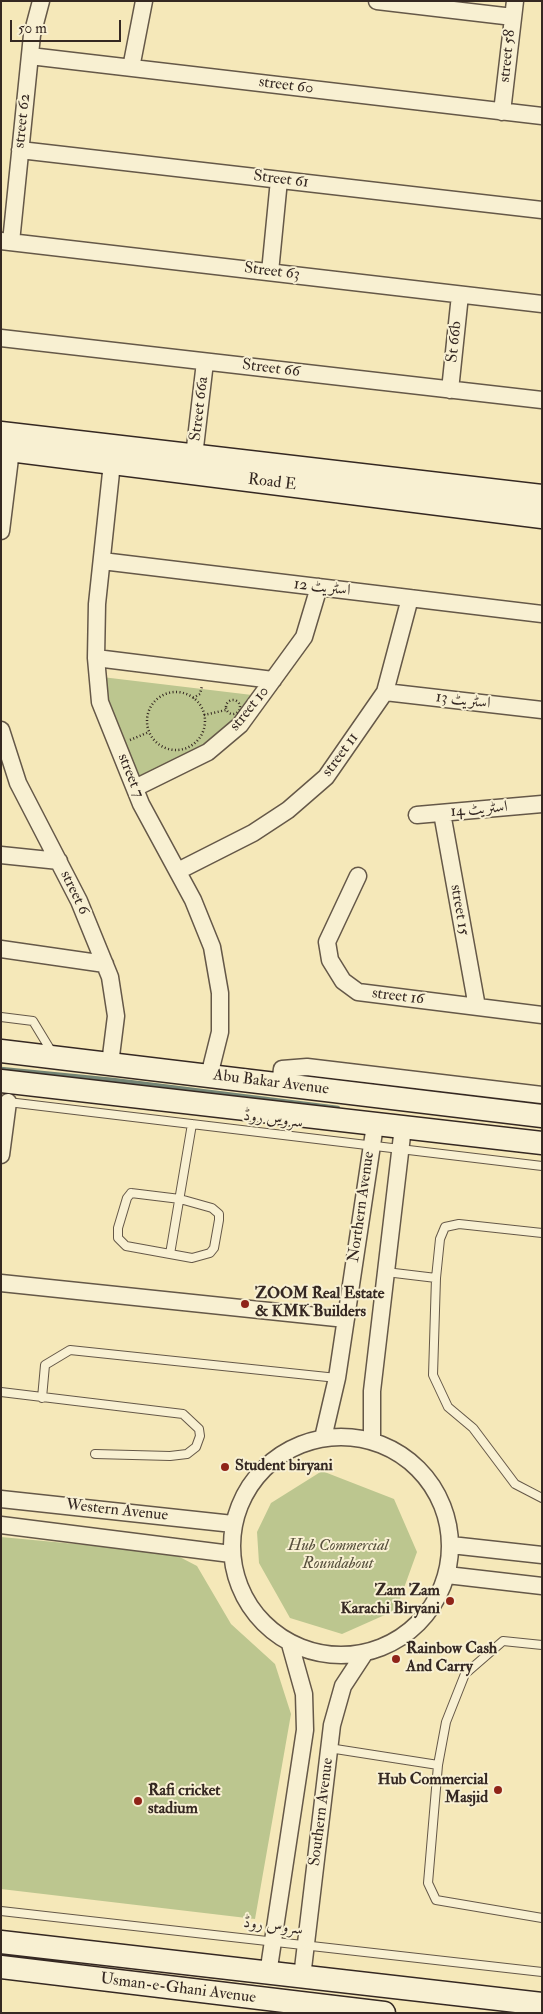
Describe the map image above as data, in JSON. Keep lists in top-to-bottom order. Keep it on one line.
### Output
{"streets":{"main road":["Road E","Abu Bakar Avenue","Usman-e-Ghani Avenue"],"street":["street 58","street 60","street 62","Street 61","Street 63","St 66b","Street 66","Street 66a","اسٹریٹ 12","اسٹریٹ 13","street 10","street 11","street 7","اسٹریٹ 14","street 6","street 15","street 16","Northern Avenue","Western Avenue","Southern Avenue"],"lane":["سروس روڈ"]},"crossings":[["street 58","street 60"],["street 60","street 62"],["street 62","Street 61"],["street 62","Street 63"],["Street 63","St 66b"],["St 66b","Street 66"],["Street 66","Street 66a"],["Street 66a","Road E"],["Road E","street 7"],["اسٹریٹ 12","street 10"],["اسٹریٹ 12","street 11"],["اسٹریٹ 12","street 7"],["اسٹریٹ 13","street 11"],["street 10","street 7"],["street 11","street 7"],["street 7","Abu Bakar Avenue"],["اسٹریٹ 14","street 15"],["street 6","Abu Bakar Avenue"],["street 15","street 16"],["Abu Bakar Avenue","سروس روڈ"],["Abu Bakar Avenue","Northern Avenue"],["سروس روڈ","Northern Avenue"],["سروس روڈ","Southern Avenue"],["سروس روڈ","Usman-e-Ghani Avenue"],["Southern Avenue","Usman-e-Ghani Avenue"]],"parks":["Hub Commercial Roundabout"],"places":["ZOOM Real Estate & KMK Builders","Student biryani","Zam Zam Karachi Biryani","Rainbow Cash And Carry","Hub Commercial Masjid","Rafi cricket stadium"],"scale_bar":"50 m"}
